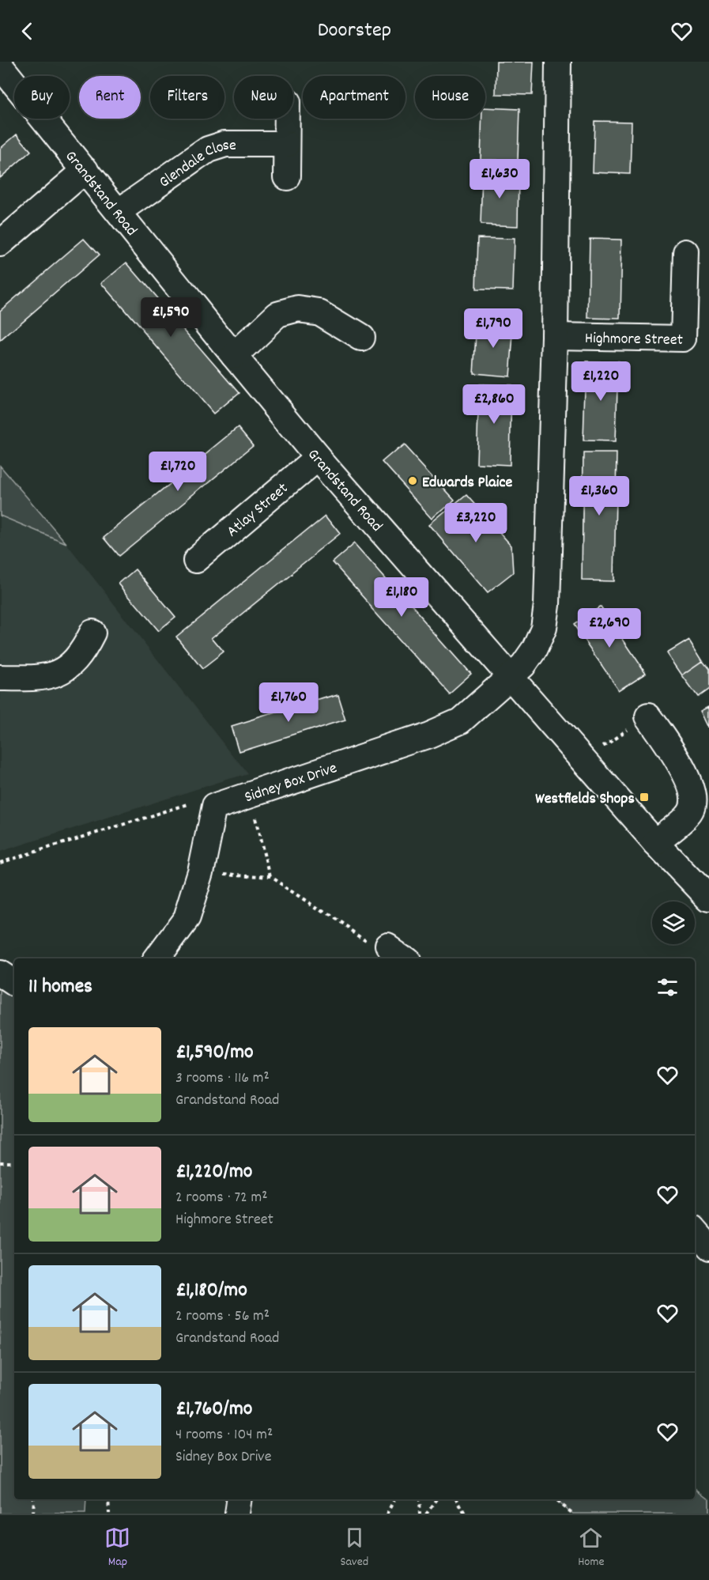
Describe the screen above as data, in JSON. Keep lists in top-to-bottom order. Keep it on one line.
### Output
{"streets":{"street":["Glendale Close","Grandstand Road","Highmore Street","Atlay Street","Sidney Box Drive"]},"crossings":[["Glendale Close","Grandstand Road"],["Grandstand Road","Atlay Street"],["Grandstand Road","Sidney Box Drive"]],"places":{"other":["Edwards Plaice"],"transit":["Westfields Shops"]},"page":{"header":"Doorstep","chip":["Buy","Rent","Filters","New","Apartment","House"],"price":["£1,630","£1,590","£1,790","£1,220","£2,860","£1,720","£1,360","£3,220","£1,180","£2,690","£1,760"],"heading":"11 homes","list":[{"name":"£1,590/mo","note":"3 rooms · 116 m² · Grandstand Road"},{"name":"£1,220/mo","note":"2 rooms · 72 m² · Highmore Street"},{"name":"£1,180/mo","note":"2 rooms · 56 m² · Grandstand Road"},{"name":"£1,760/mo","note":"4 rooms · 104 m² · Sidney Box Drive"}],"tabs":["Map","Saved","Home"]}}
